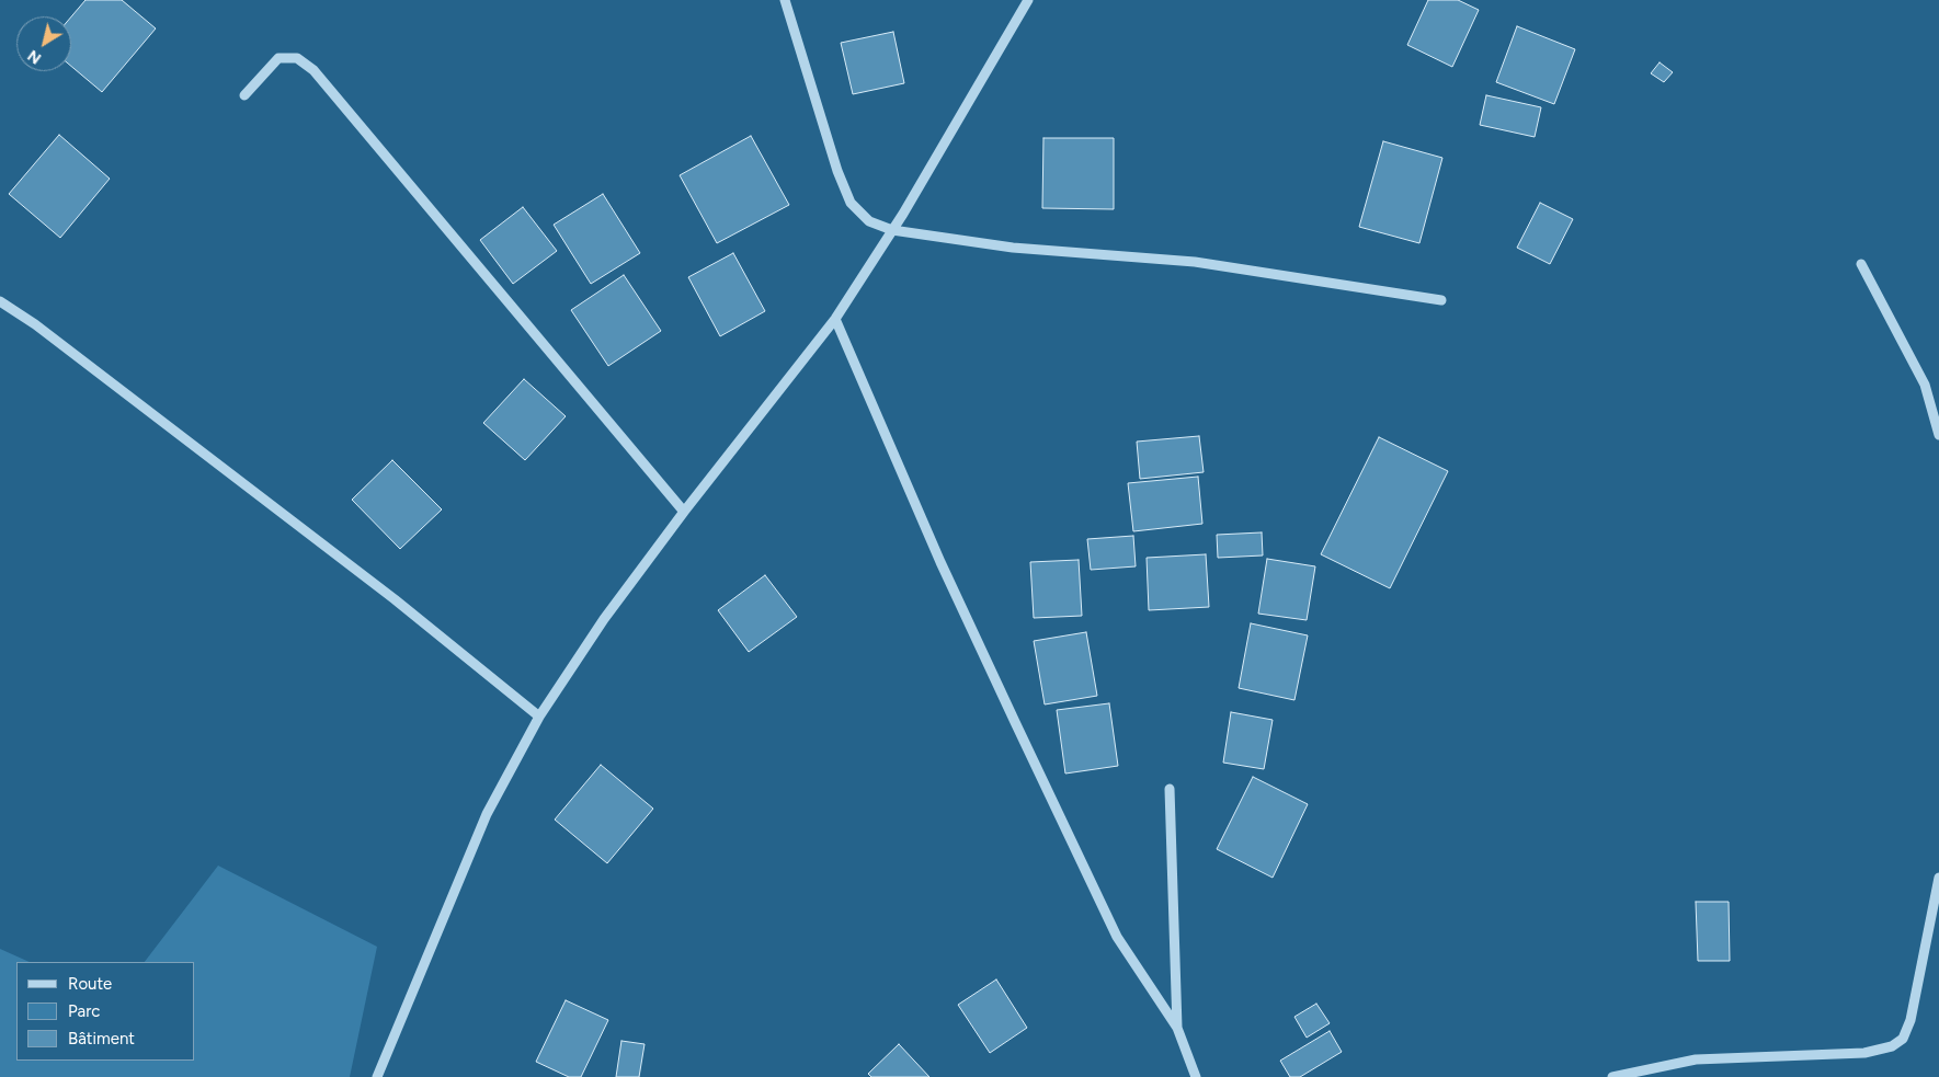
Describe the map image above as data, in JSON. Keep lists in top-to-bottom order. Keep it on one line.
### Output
{"legend":["Route","Parc","Bâtiment"],"north":"bottom left"}
